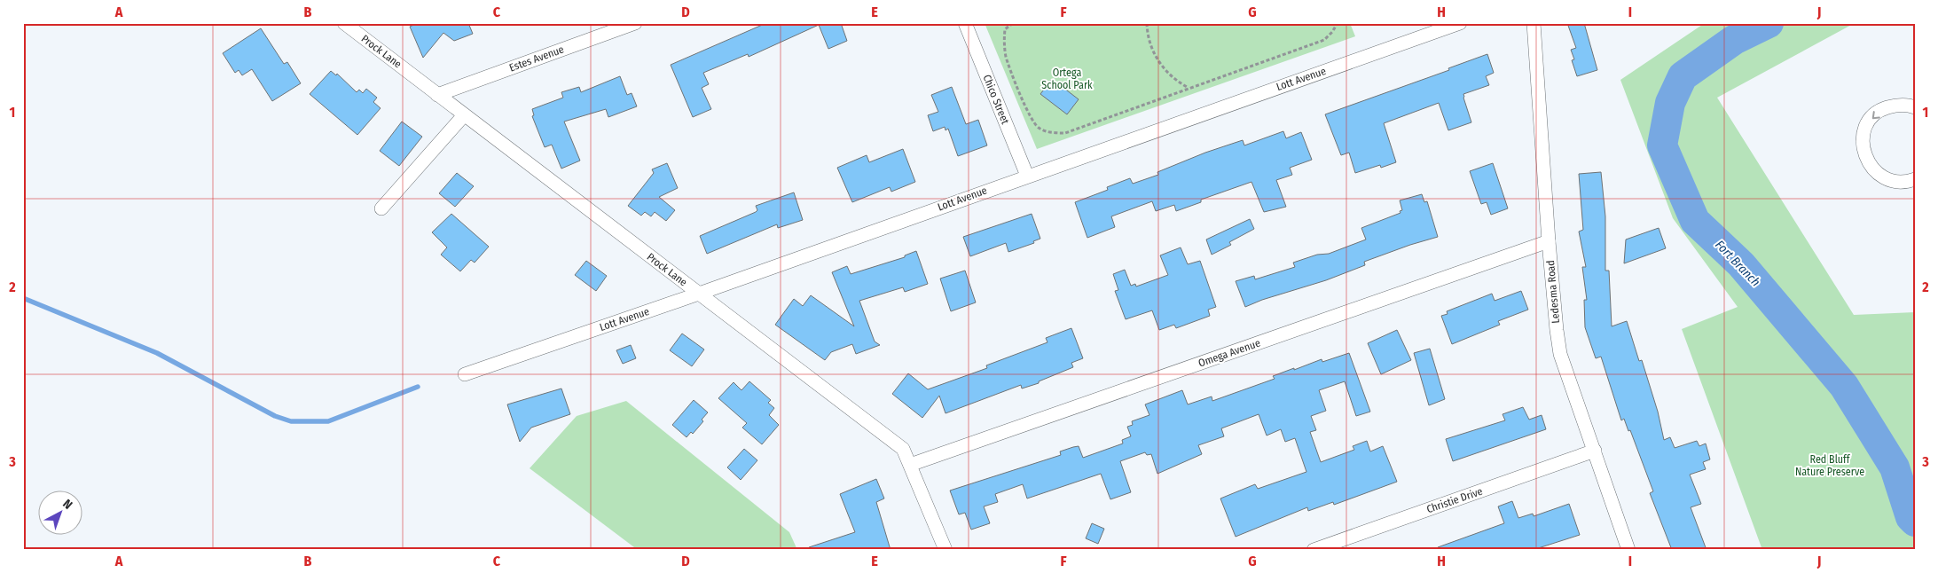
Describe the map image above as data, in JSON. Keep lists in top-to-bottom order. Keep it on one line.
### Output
{"streets":{"street":["Prock Lane","Estes Avenue","Lott Avenue","Chico Street","Ledesma Road","Omega Avenue","Christie Drive"]},"crossings":[["Prock Lane","Estes Avenue"],["Prock Lane","Lott Avenue"],["Prock Lane","Omega Avenue"],["Lott Avenue","Chico Street"],["Ledesma Road","Omega Avenue"],["Ledesma Road","Christie Drive"]],"water":["Fort Branch"],"parks":["Ortega School Park","Red Bluff Nature Preserve"],"north":"top right","grid":{"columns":["A","B","C","D","E","F","G","H","I","J"],"rows":["1","2","3"]}}
